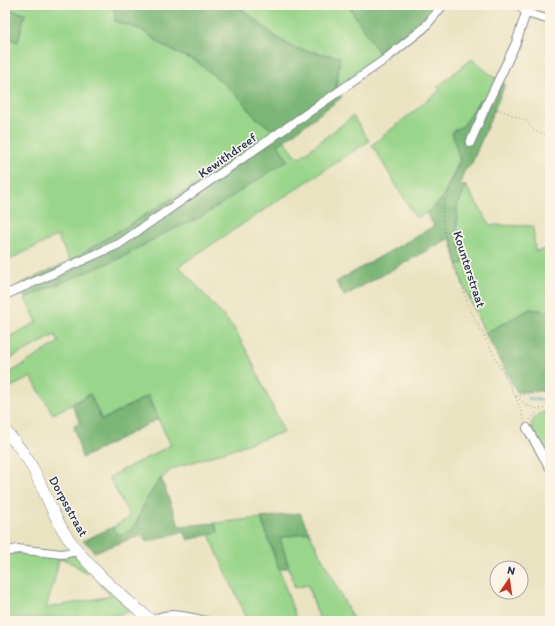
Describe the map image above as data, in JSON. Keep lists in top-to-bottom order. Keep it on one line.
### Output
{"streets":{"street":["Kewithdreef","Dorpsstraat"],"path":["Kounterstraat"]},"north":"top"}
